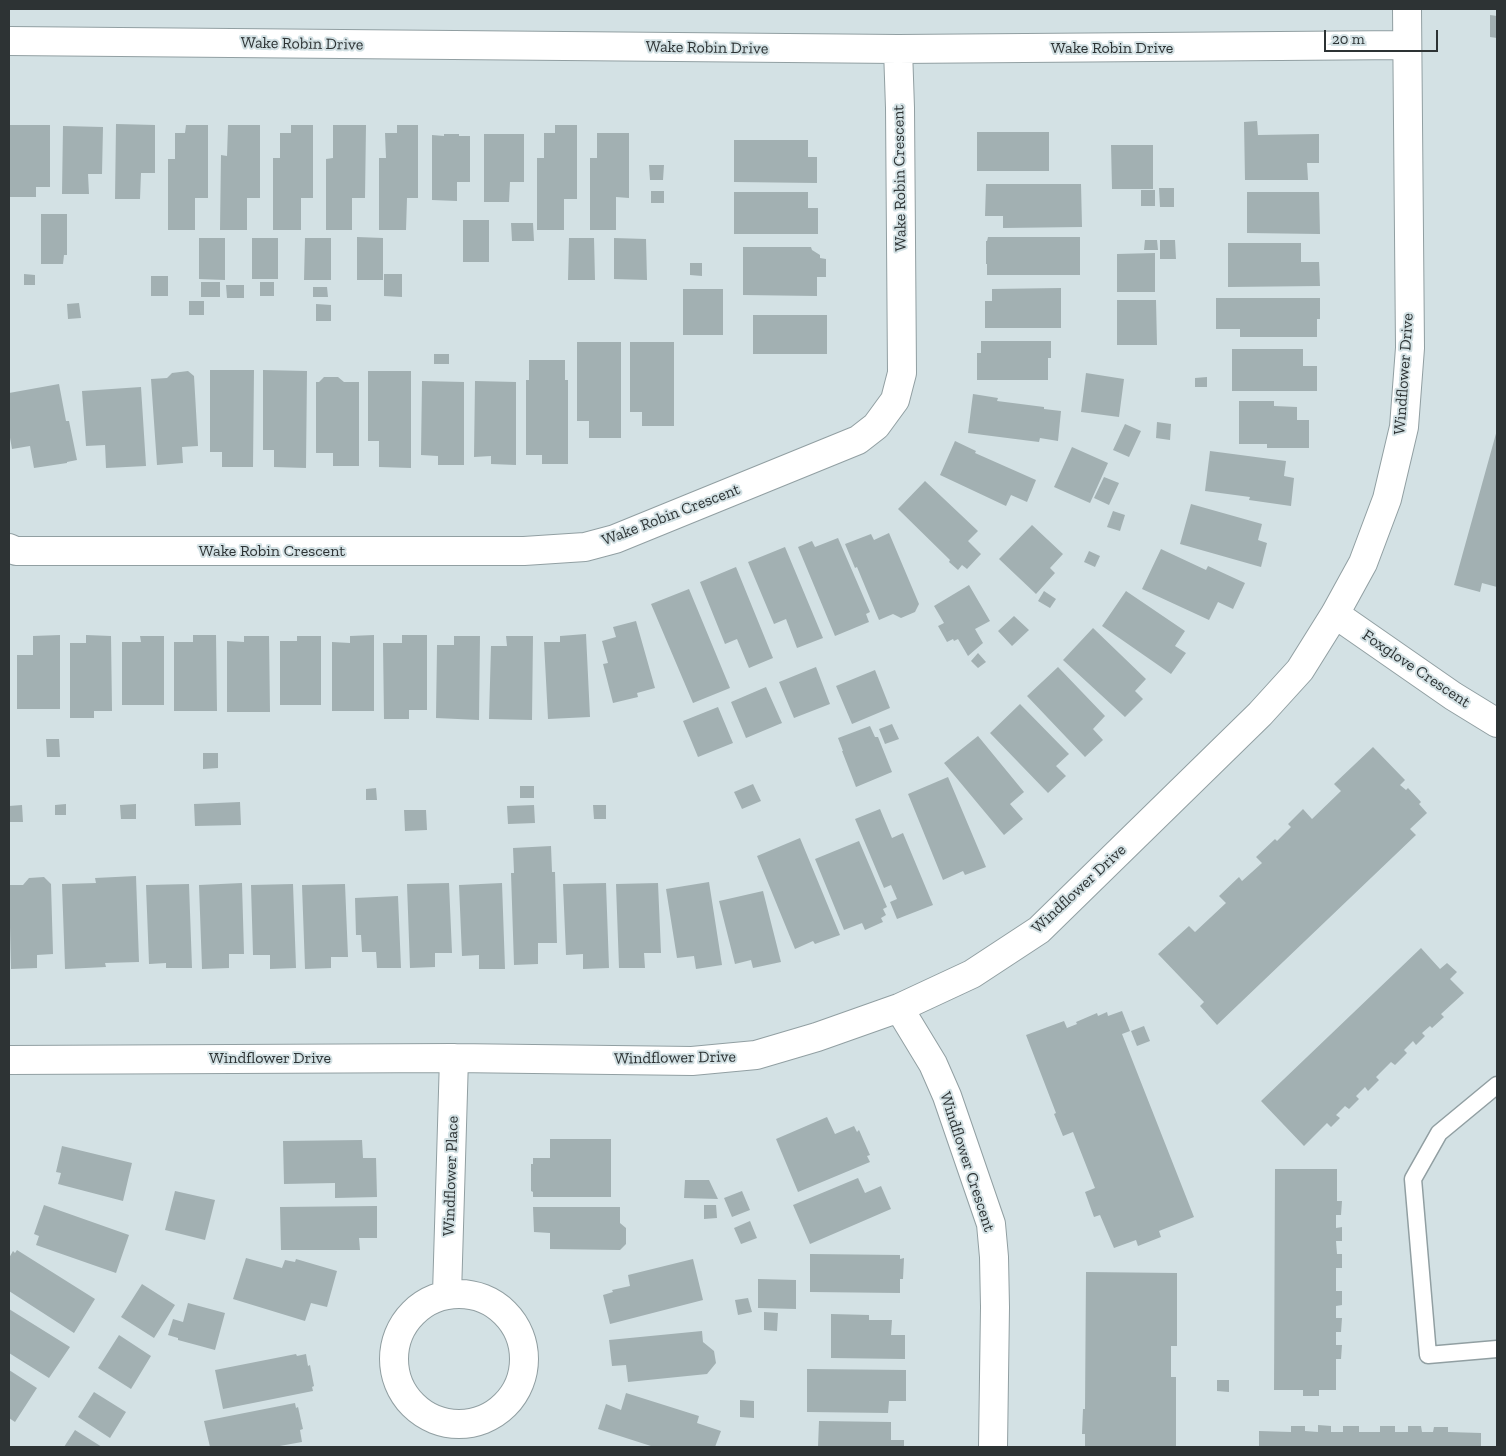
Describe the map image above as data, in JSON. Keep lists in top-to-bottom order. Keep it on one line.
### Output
{"streets":{"street":["Wake Robin Drive","Wake Robin Crescent","Windflower Drive","Foxglove Crescent","Windflower Crescent","Windflower Place"]},"crossings":[["Wake Robin Drive","Wake Robin Crescent"],["Wake Robin Drive","Windflower Drive"],["Windflower Drive","Foxglove Crescent"],["Windflower Drive","Windflower Crescent"],["Windflower Drive","Windflower Place"]],"scale_bar":"20 m"}
